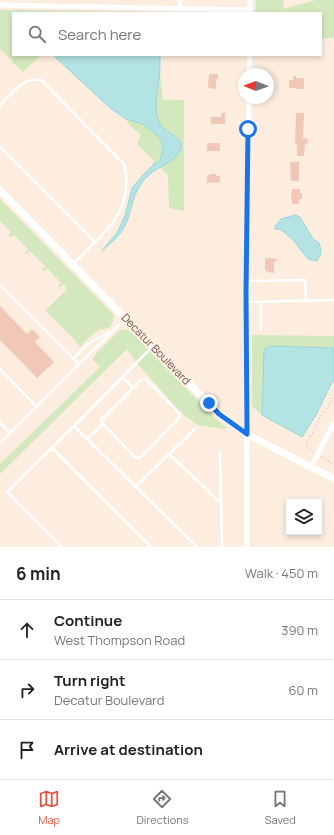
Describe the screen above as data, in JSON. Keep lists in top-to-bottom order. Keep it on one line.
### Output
{"streets":{"street":["Decatur Boulevard"]},"north":"left","page":{"search":"Search here","heading":["6 min","Walk · 450 m"],"list":[["Continue","West Thompson Road","390 m"],["Turn right","Decatur Boulevard","60 m"],"Arrive at destination"],"nav":["Map","Directions","Saved"]}}
